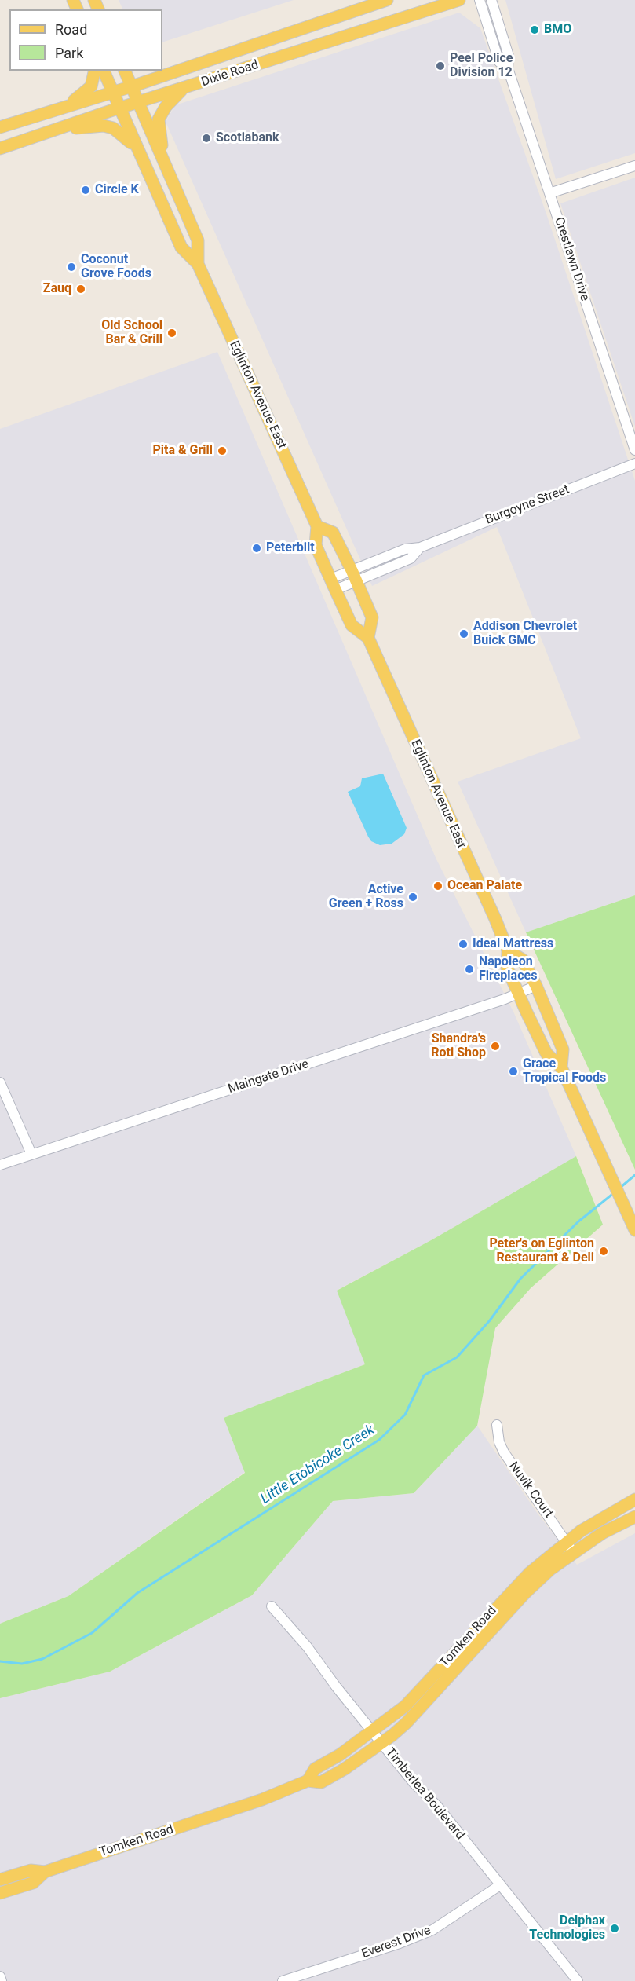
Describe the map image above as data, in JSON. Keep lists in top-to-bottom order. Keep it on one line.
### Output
{"streets":{"main road":["Dixie Road","Eglinton Avenue East","Tomken Road"],"street":["Crestlawn Drive","Burgoyne Street","Maingate Drive","Nuvik Court","Timberlea Boulevard","Everest Drive"]},"crossings":[["Dixie Road","Eglinton Avenue East"],["Eglinton Avenue East","Burgoyne Street"],["Eglinton Avenue East","Maingate Drive"],["Nuvik Court","Tomken Road"],["Tomken Road","Timberlea Boulevard"],["Timberlea Boulevard","Everest Drive"]],"water":["Little Etobicoke Creek"],"places":["BMO","Peel Police Division 12","Scotiabank","Circle K","Coconut Grove Foods","Zauq","Old School Bar & Grill","Pita & Grill","Peterbilt","Addison Chevrolet Buick GMC","Ocean Palate","Active Green + Ross","Ideal Mattress","Napoleon Fireplaces","Shandra's Roti Shop","Grace Tropical Foods","Peter's on Eglinton Restaurant & Deli","Delphax Technologies"],"legend":["Road","Park"]}
